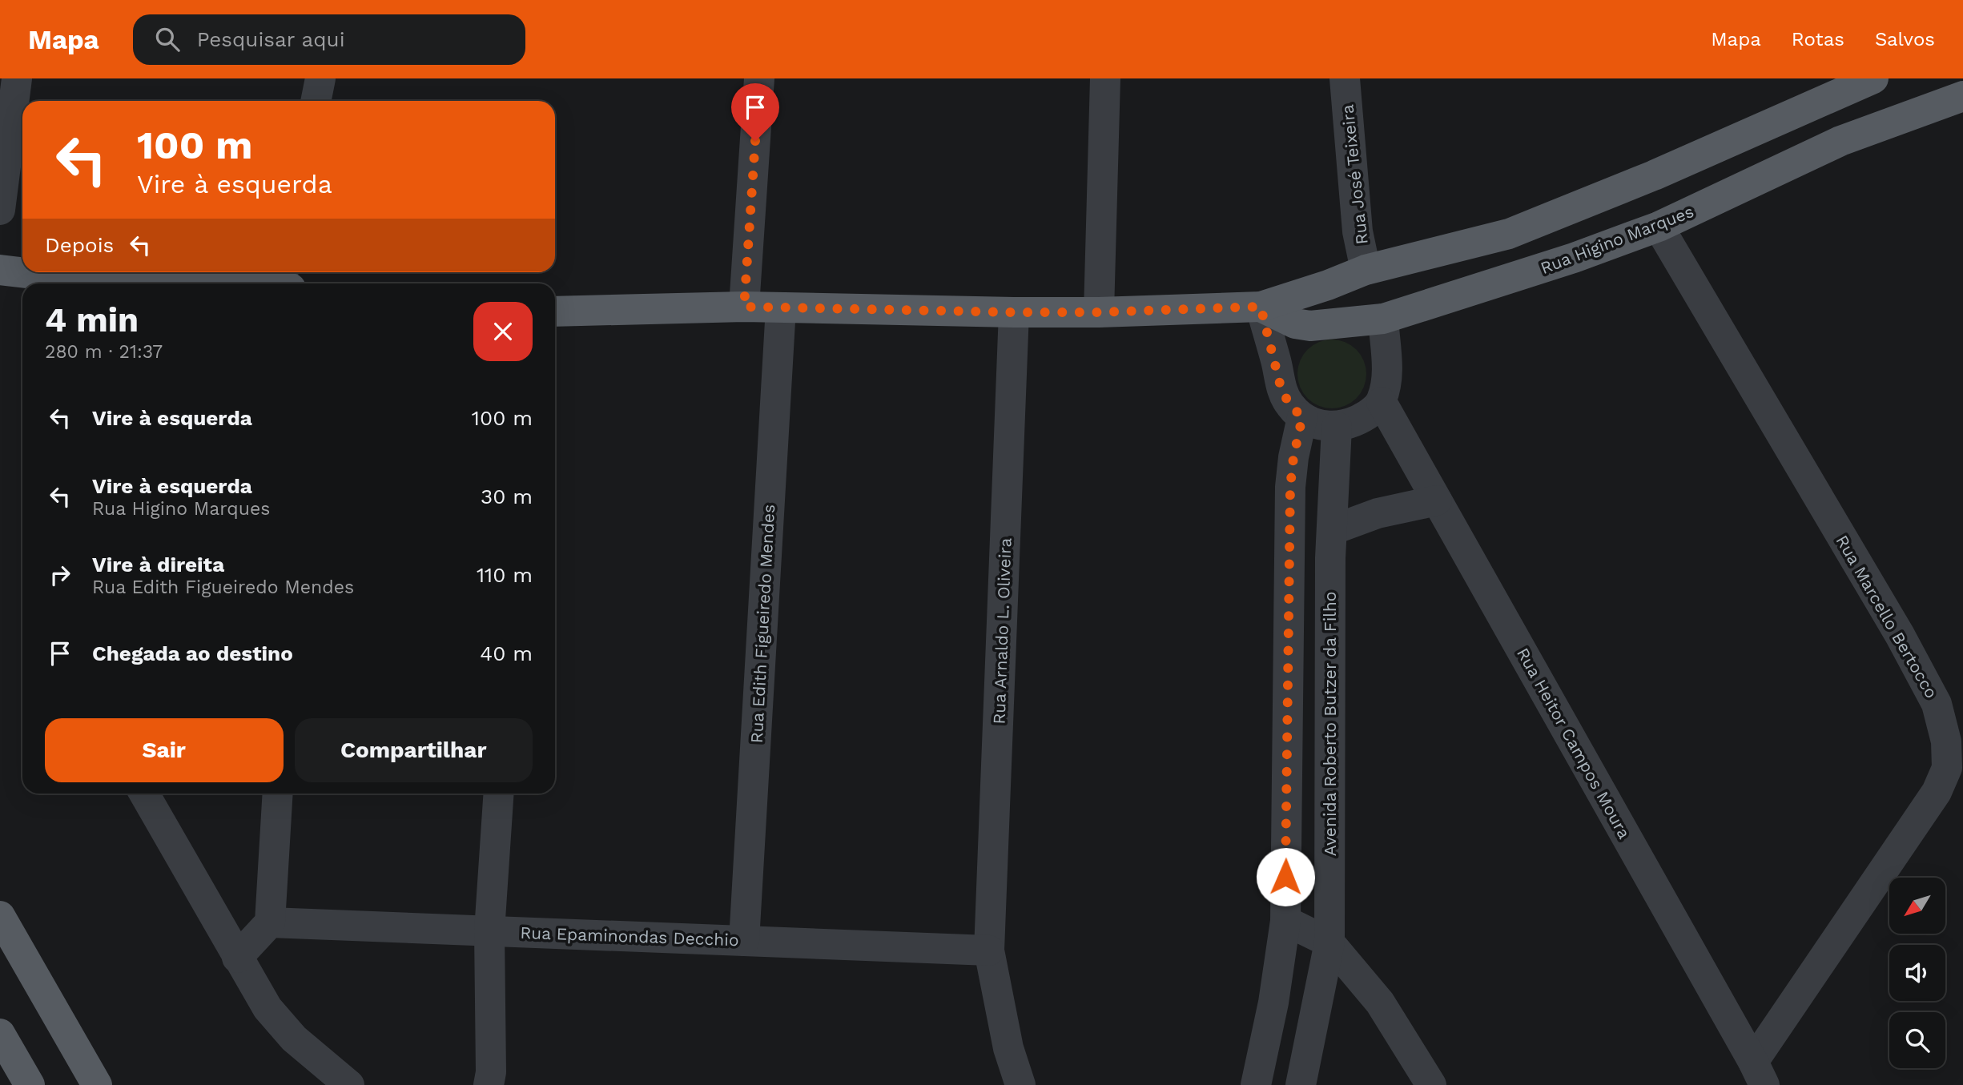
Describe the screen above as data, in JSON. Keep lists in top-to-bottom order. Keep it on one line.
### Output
{"streets":{"main road":["Rua Higino Marques"],"street":["Rua José Teixeira","Rua Marcello Bertocco","Rua Edith Figueiredo Mendes","Rua Arnaldo L. Oliveira","Avenida Roberto Butzer da Filho","Rua Heitor Campos Moura","Rua Epaminondas Decchio"]},"crossings":[["Rua José Teixeira","Rua Higino Marques"],["Rua Higino Marques","Rua Marcello Bertocco"],["Rua Higino Marques","Rua Edith Figueiredo Mendes"],["Rua Higino Marques","Rua Arnaldo L. Oliveira"],["Rua Marcello Bertocco","Rua Heitor Campos Moura"],["Rua Edith Figueiredo Mendes","Rua Epaminondas Decchio"],["Rua Arnaldo L. Oliveira","Rua Epaminondas Decchio"]],"north":"bottom left","page":{"header":"Mapa","search":"Pesquisar aqui","nav":["Mapa","Rotas","Salvos"],"turn":["100 m","Vire à esquerda"],"then":"Depois","heading":["4 min","280 m · 21:37"],"list":[{"name":"Vire à esquerda","value":"100 m"},{"name":"Vire à esquerda","note":"Rua Higino Marques","value":"30 m"},{"name":"Vire à direita","note":"Rua Edith Figueiredo Mendes","value":"110 m"},{"name":"Chegada ao destino","value":"40 m"}],"buttons":["Sair","Compartilhar"]}}
